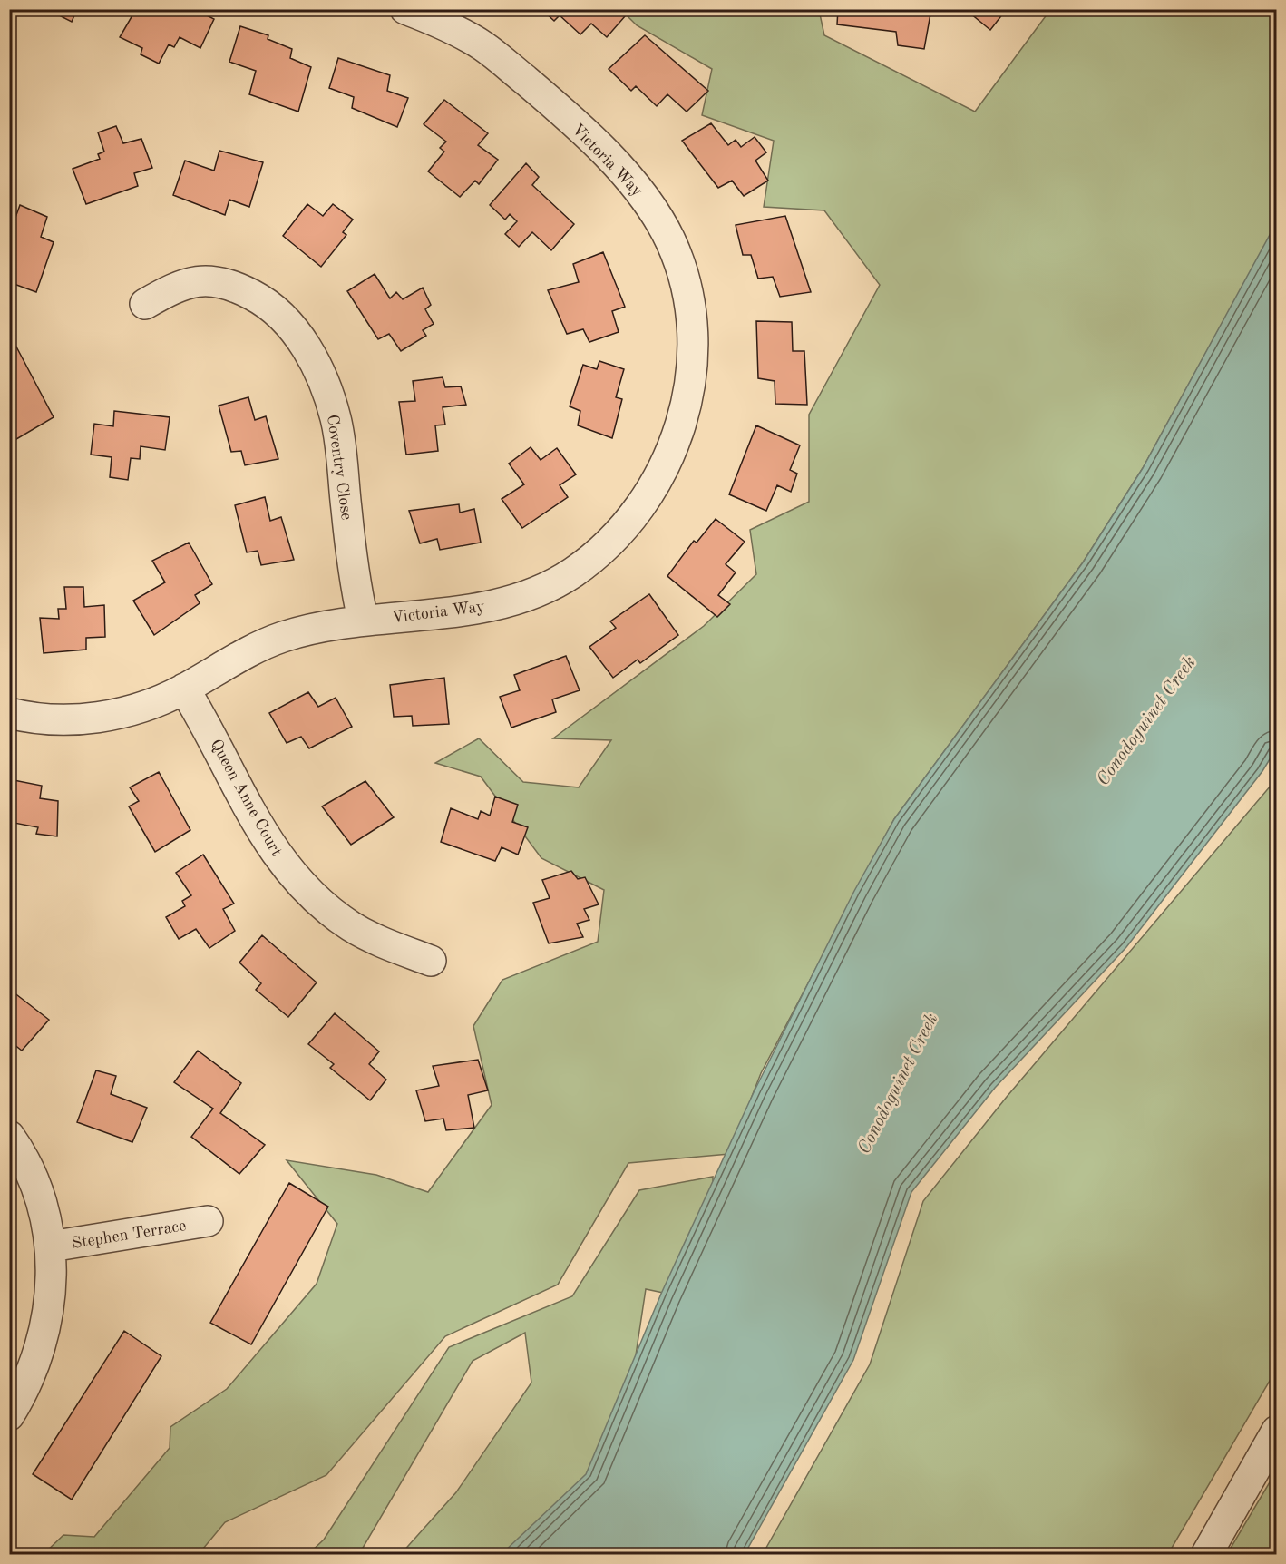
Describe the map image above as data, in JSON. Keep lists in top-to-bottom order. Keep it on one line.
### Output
{"streets":{"street":["Victoria Way","Coventry Close","Queen Anne Court","Stephen Terrace"]},"crossings":[["Victoria Way","Coventry Close"],["Victoria Way","Queen Anne Court"]],"water":["Conodoguinet Creek"]}
